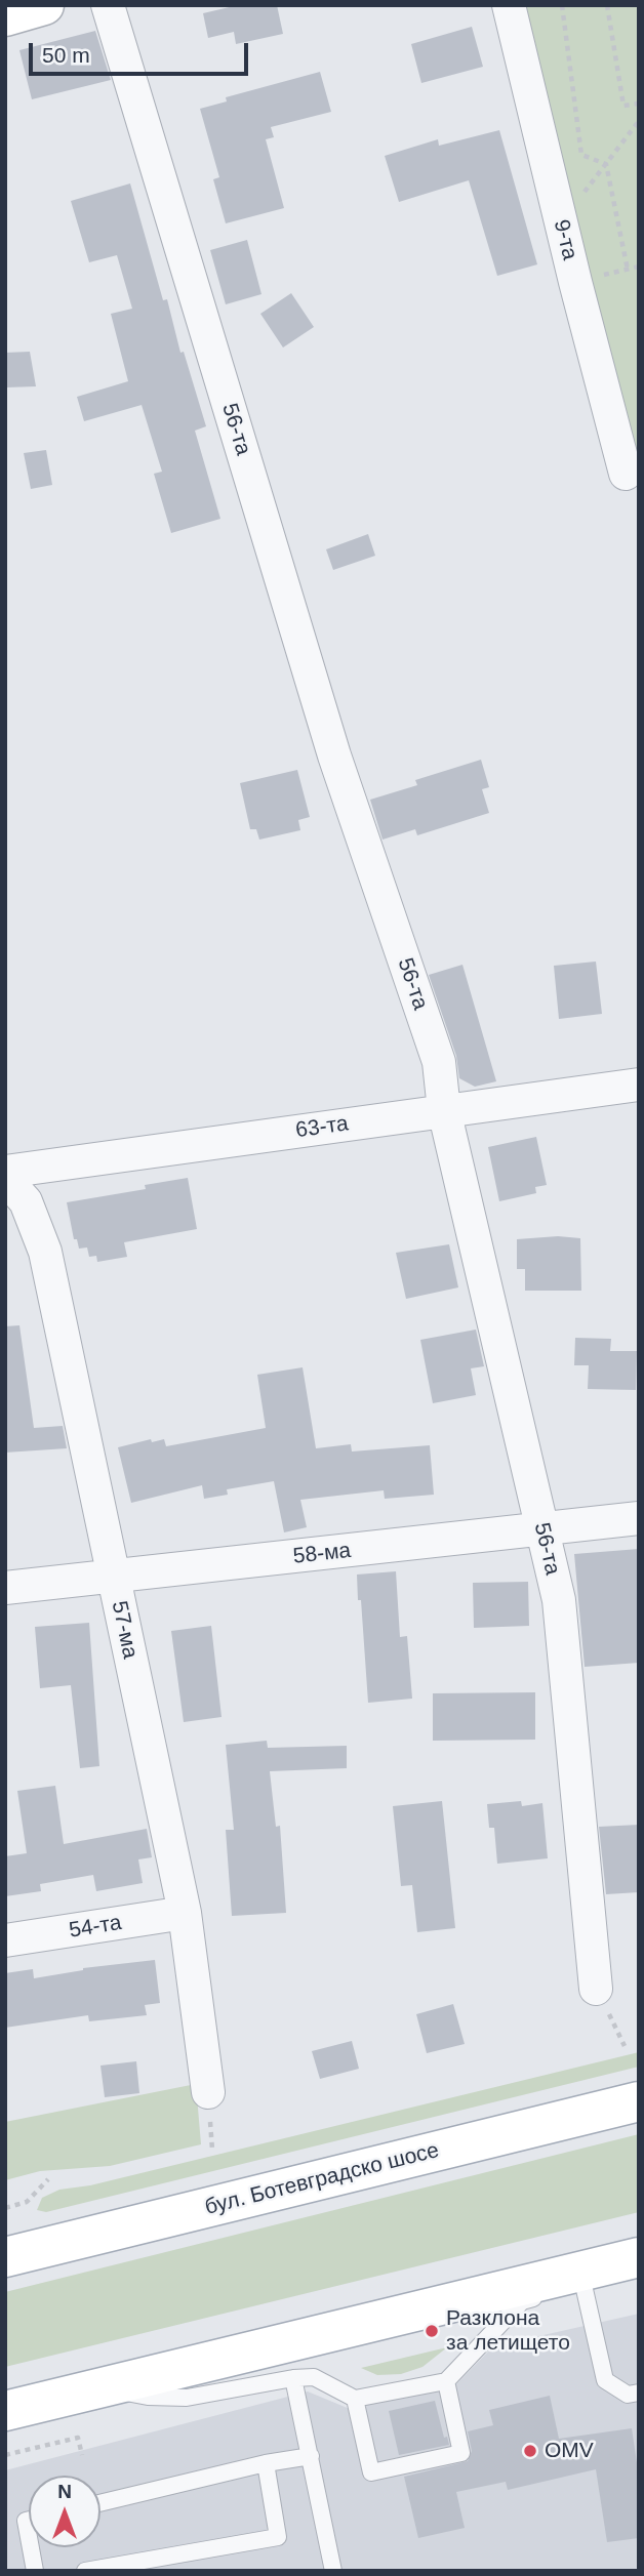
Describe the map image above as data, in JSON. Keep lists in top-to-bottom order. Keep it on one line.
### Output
{"streets":{"main road":["бул. Ботевградско шосе"],"street":["9-та","56-та","63-та","58-ма","57-ма","54-та"]},"crossings":[["56-та","63-та"],["56-та","58-ма"],["58-ма","57-ма"],["57-ма","54-та"]],"places":["Разклона за летището","OMV"],"scale_bar":"50 m","north":"top"}
